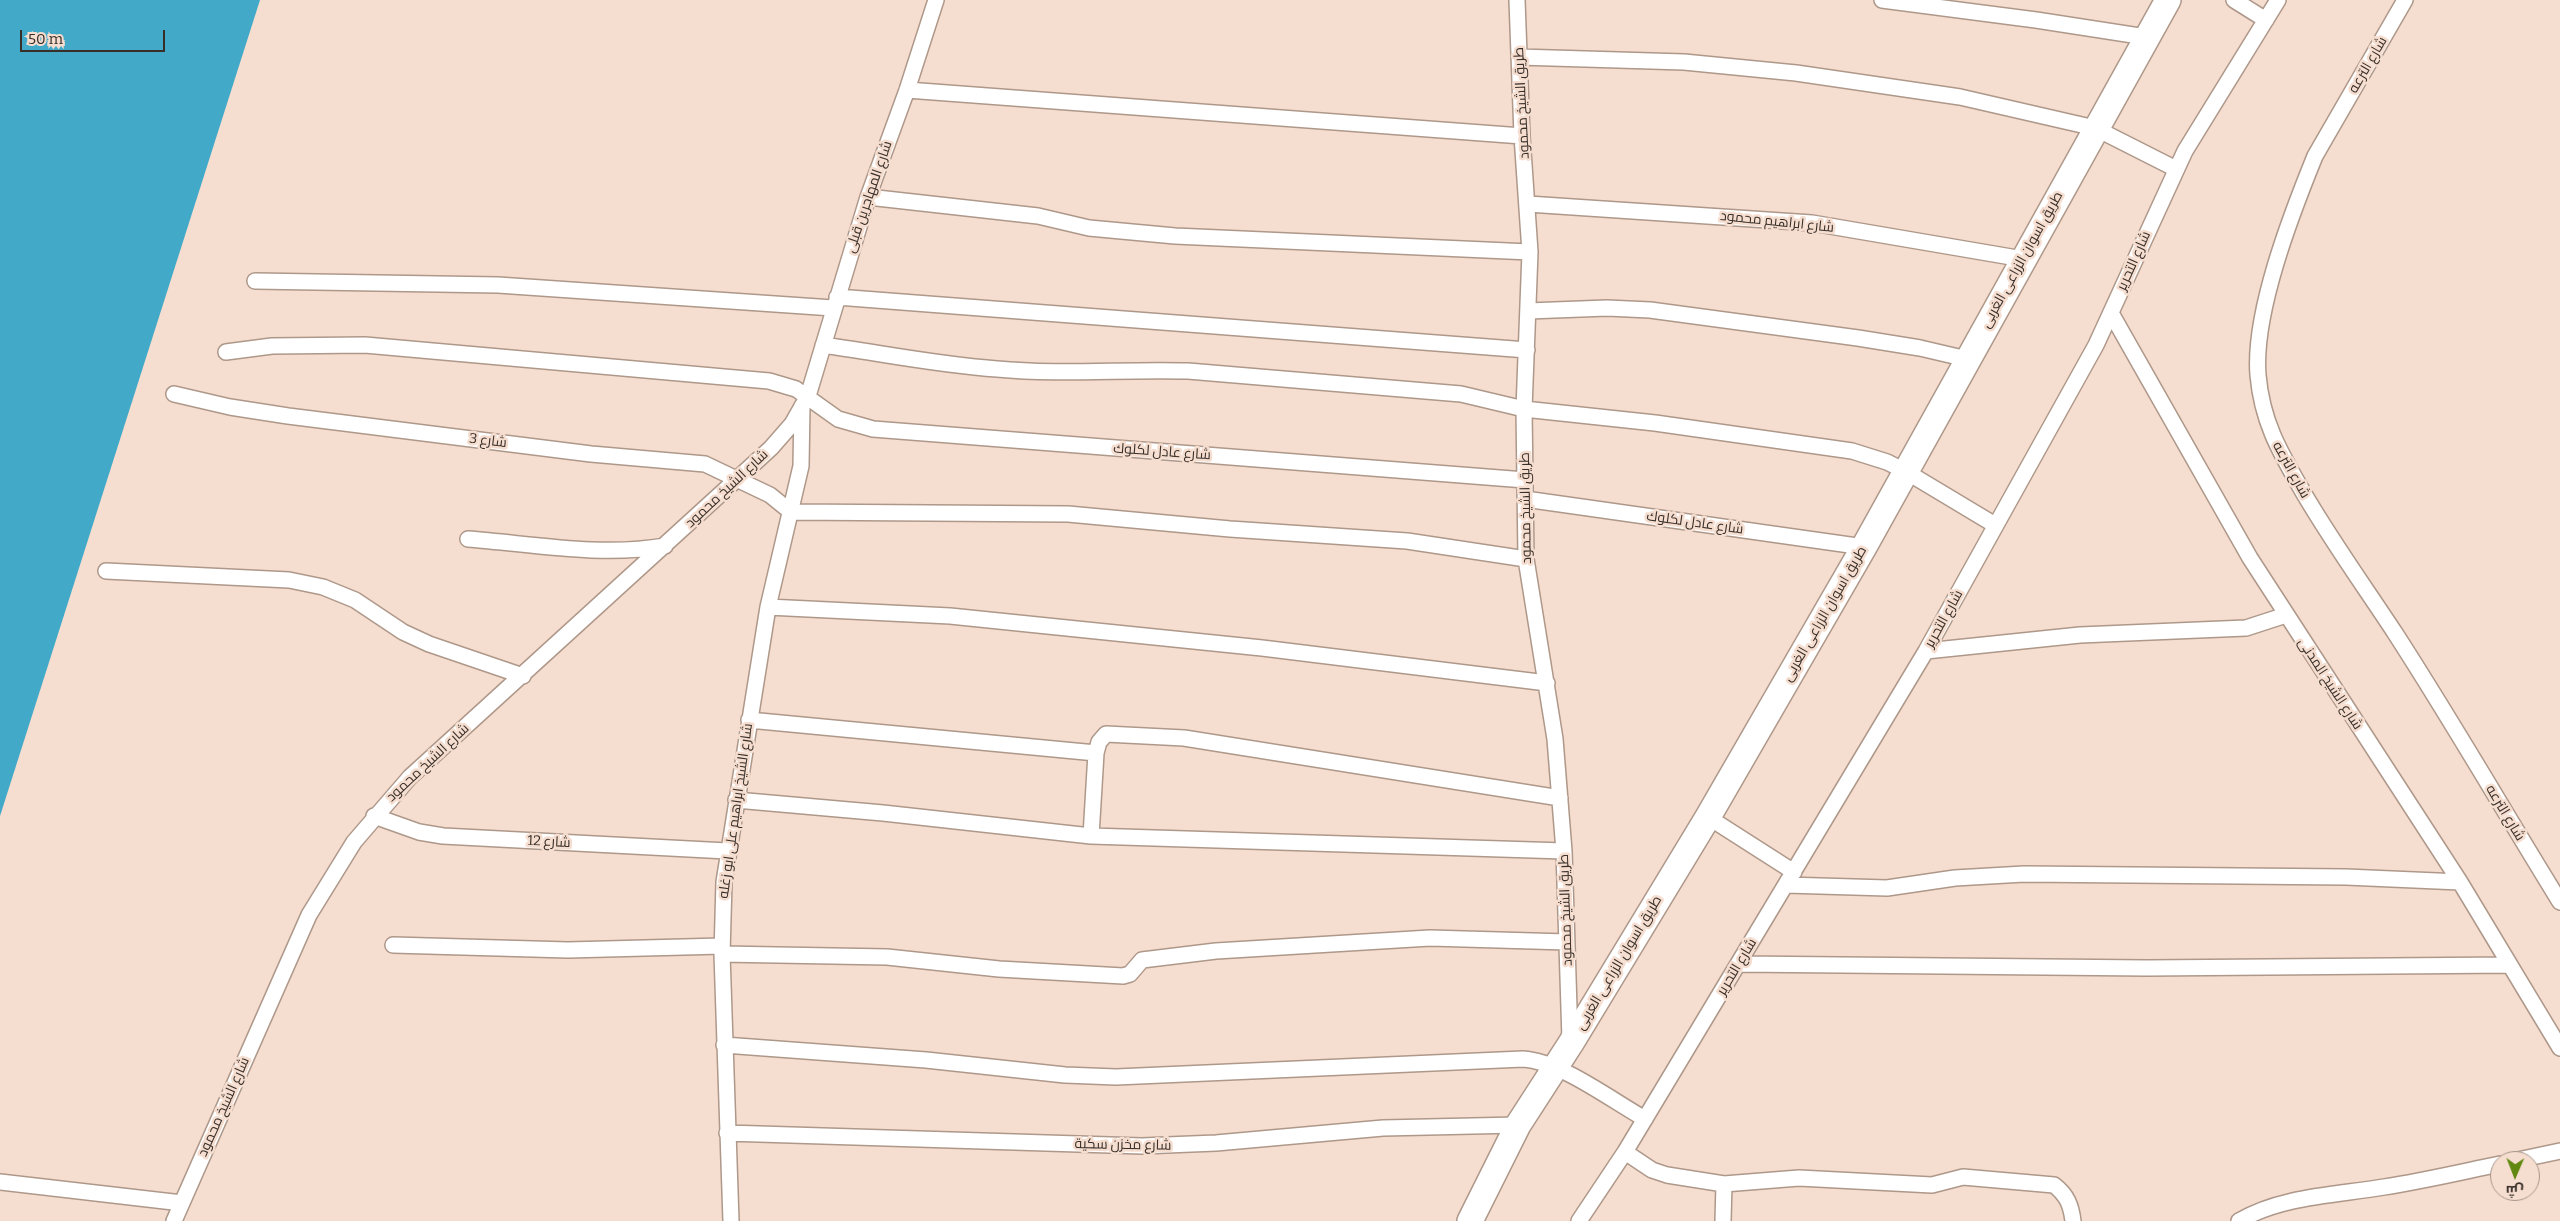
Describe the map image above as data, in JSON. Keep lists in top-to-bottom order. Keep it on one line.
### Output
{"streets":{"main road":["طريق اسوان الزراعى الغربى"],"street":["شارع الترعه","طريق الشيخ محمود","شارع المهاجرين قبلى","شارع ابراهيم محمود","شارع التحرير","شارع 3","شارع عادل لكلوك","شارع الشيخ محمود","شارع الشيخ المدنى","شارع الشيخ ابراهيم على ابو زغله","شارع 12","شارع مخزن سكية"]},"crossings":[["طريق الشيخ محمود","شارع ابراهيم محمود"],["طريق الشيخ محمود","طريق اسوان الزراعى الغربى"],["طريق الشيخ محمود","شارع عادل لكلوك"],["شارع المهاجرين قبلى","شارع عادل لكلوك"],["شارع المهاجرين قبلى","شارع الشيخ محمود"],["شارع المهاجرين قبلى","شارع الشيخ ابراهيم على ابو زغله"],["شارع ابراهيم محمود","طريق اسوان الزراعى الغربى"],["طريق اسوان الزراعى الغربى","شارع عادل لكلوك"],["طريق اسوان الزراعى الغربى","شارع مخزن سكية"],["شارع التحرير","شارع الشيخ المدنى"],["شارع 3","شارع الشيخ محمود"],["شارع 3","شارع الشيخ ابراهيم على ابو زغله"],["شارع عادل لكلوك","شارع الشيخ محمود"],["شارع عادل لكلوك","شارع الشيخ ابراهيم على ابو زغله"],["شارع الشيخ محمود","شارع الشيخ ابراهيم على ابو زغله"],["شارع الشيخ محمود","شارع 12"],["شارع الشيخ ابراهيم على ابو زغله","شارع 12"],["شارع الشيخ ابراهيم على ابو زغله","شارع مخزن سكية"]],"scale_bar":"50 m","north":"bottom"}
